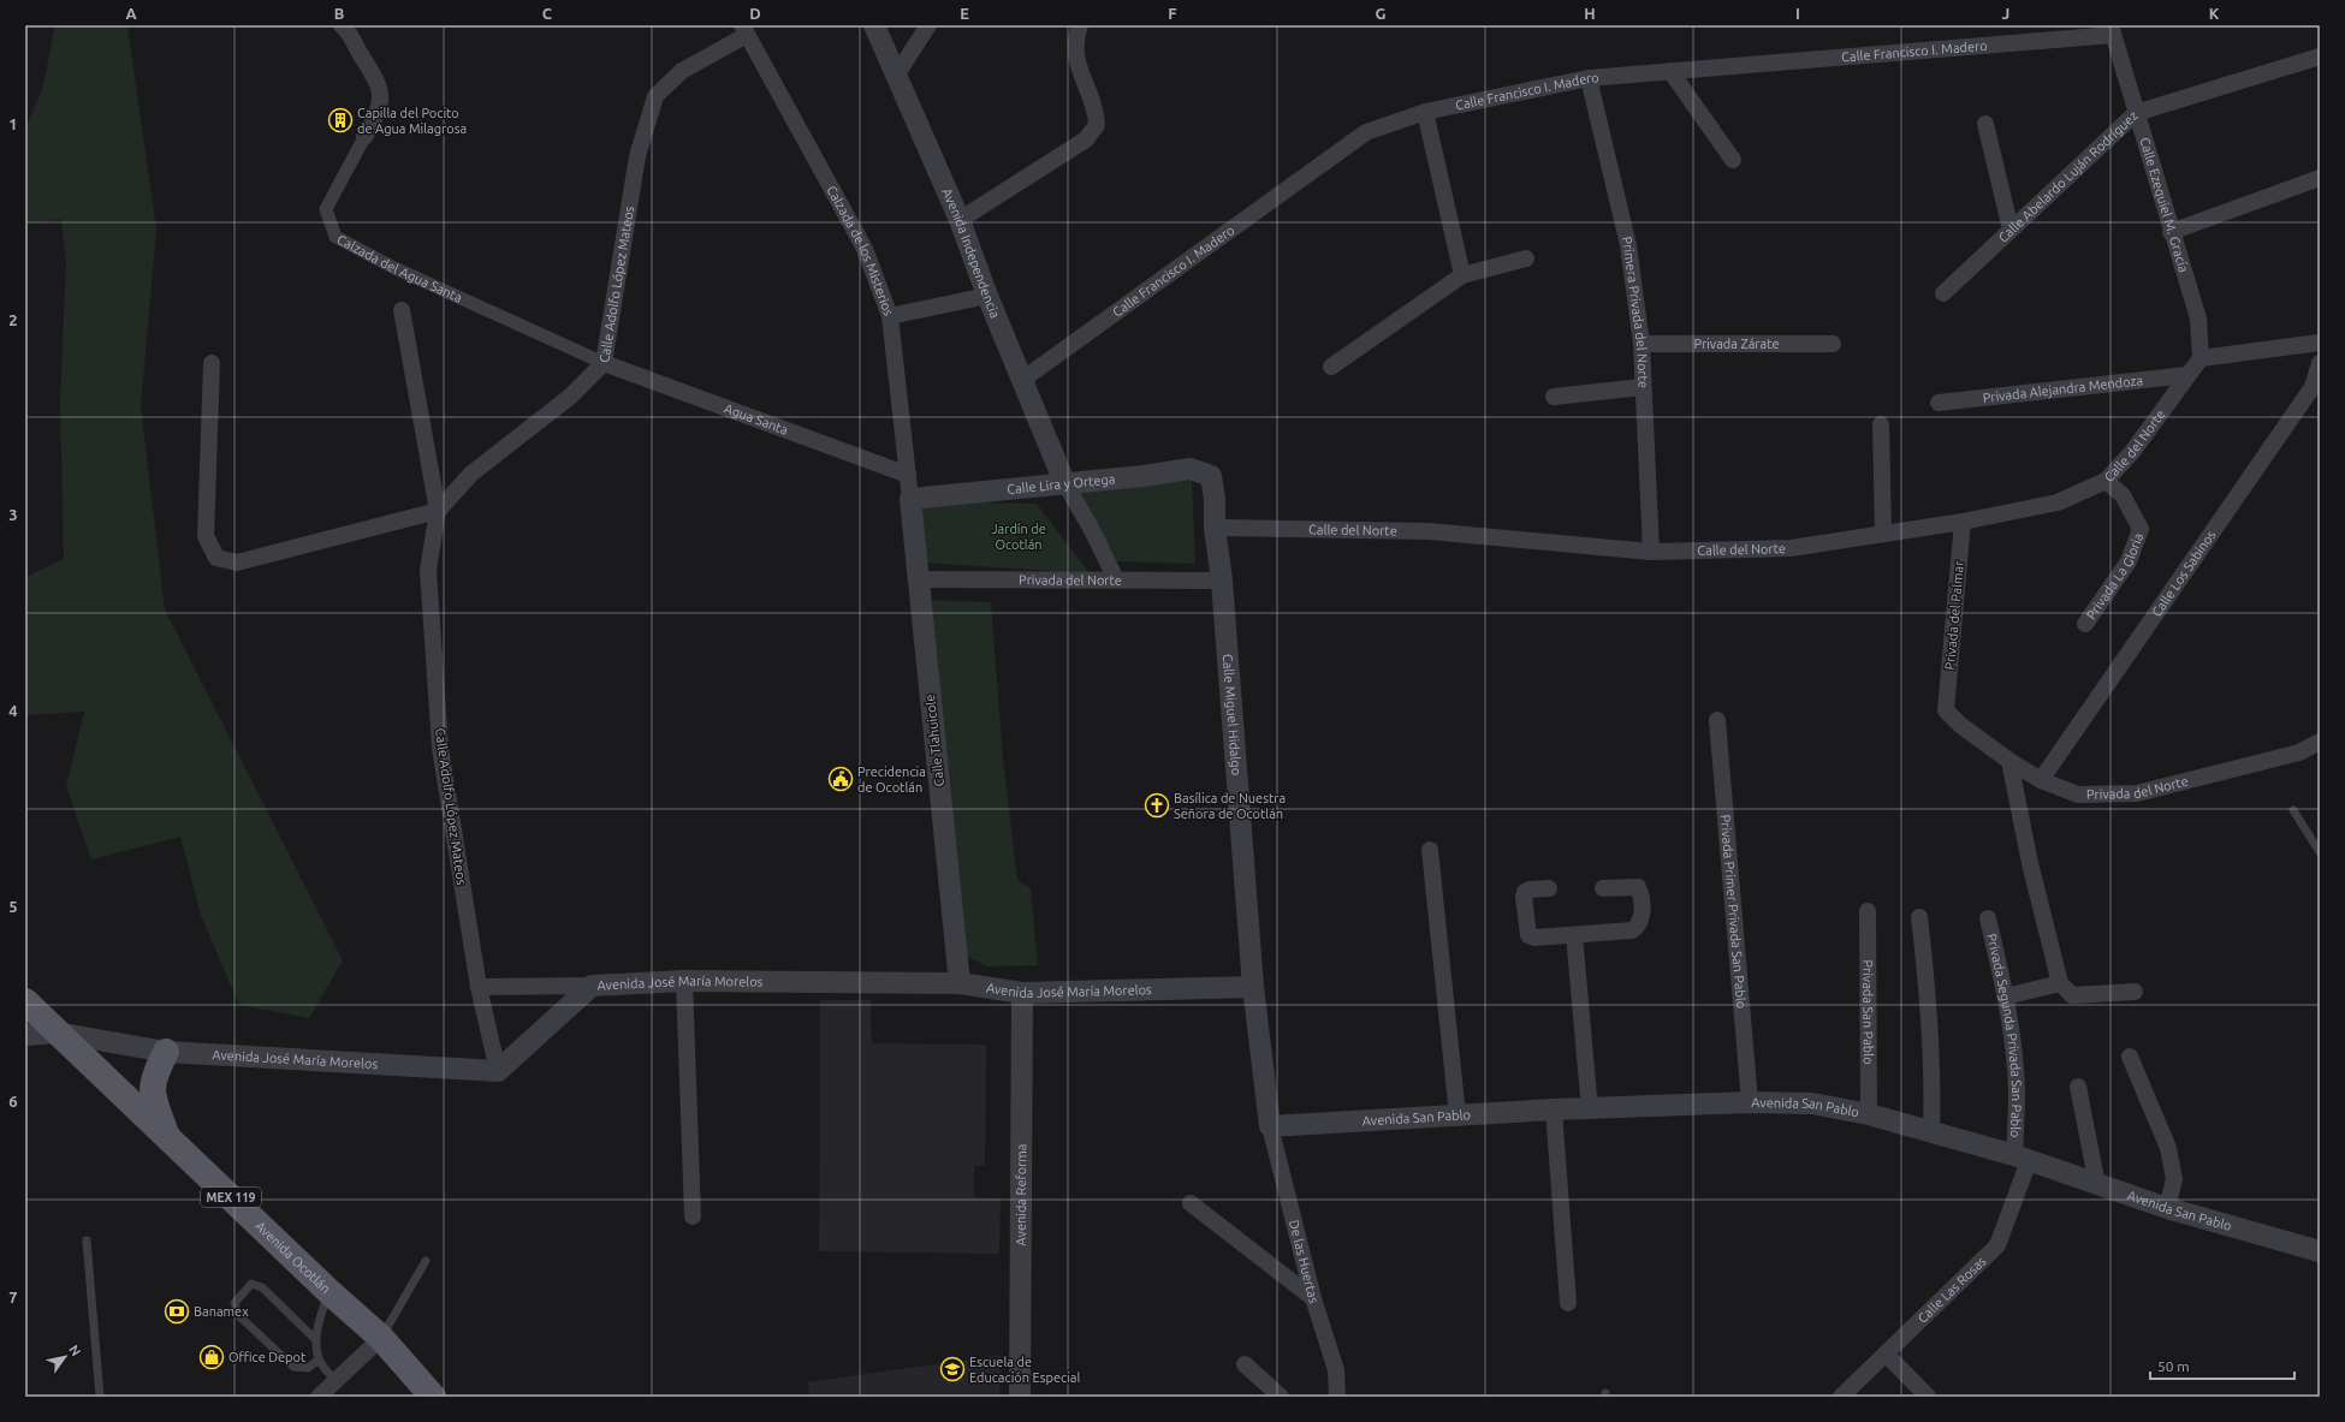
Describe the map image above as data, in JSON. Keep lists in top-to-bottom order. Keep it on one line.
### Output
{"streets":{"main road":["MEX 119","Avenida Ocotlán"],"street":["Calle Francisco I. Madero","Calle Abelardo Luján Rodríguez","Calle Ezequiel M. Gracía","Calzada de los Misterios","Avenida Independencia","Calzada del Agua Santa","Calle Adolfo López Mateos","Primera Privada del Norte","Privada Zárate","Privada Alejandra Mendoza","Agua Santa","Calle del Norte","Calle Lira y Ortega","Calle Los Sabinos","Privada La Gloria","Privada del Norte","Privada del Palmar","Calle Miguel Hidalgo","Calle Tlahuicole","Privada Primer Privada San Pablo","Avenida José María Morelos","Privada San Pablo","Privada Segunda Privada San Pablo","Avenida San Pablo","Avenida Reforma","De las Huertas","Calle Las Rosas"]},"crossings":[["Calle Francisco I. Madero","Calle Ezequiel M. Gracía"],["Calle Francisco I. Madero","Avenida Independencia"],["Calle Francisco I. Madero","Primera Privada del Norte"],["Calle Abelardo Luján Rodríguez","Calle Ezequiel M. Gracía"],["Calle Ezequiel M. Gracía","Calle del Norte"],["Calzada de los Misterios","Calle Adolfo López Mateos"],["Calzada de los Misterios","Agua Santa"],["Calzada de los Misterios","Calle Lira y Ortega"],["Calzada de los Misterios","Calle Tlahuicole"],["Avenida Independencia","Calle Lira y Ortega"],["Calzada del Agua Santa","Calle Adolfo López Mateos"],["Calzada del Agua Santa","Agua Santa"],["Calle Adolfo López Mateos","Agua Santa"],["Calle Adolfo López Mateos","Avenida José María Morelos"],["Primera Privada del Norte","Privada Zárate"],["Primera Privada del Norte","Calle del Norte"],["Privada Alejandra Mendoza","Calle del Norte"],["Calle del Norte","Privada La Gloria"],["Calle del Norte","Privada del Palmar"],["Calle del Norte","Calle Miguel Hidalgo"],["Calle Lira y Ortega","Calle Miguel Hidalgo"],["Calle Lira y Ortega","Calle Tlahuicole"],["Calle Los Sabinos","Privada del Norte"],["Privada del Norte","Privada del Palmar"],["Privada del Norte","Calle Miguel Hidalgo"],["Privada del Norte","Calle Tlahuicole"],["Calle Miguel Hidalgo","Avenida José María Morelos"],["Calle Miguel Hidalgo","Avenida San Pablo"],["Calle Miguel Hidalgo","De las Huertas"],["Calle Tlahuicole","Avenida José María Morelos"],["Privada Primer Privada San Pablo","Avenida San Pablo"],["Avenida José María Morelos","Avenida Reforma"],["Avenida José María Morelos","Avenida Ocotlán"],["Privada San Pablo","Avenida San Pablo"],["Privada Segunda Privada San Pablo","Avenida San Pablo"],["Privada Segunda Privada San Pablo","Calle Las Rosas"],["Avenida San Pablo","De las Huertas"],["Avenida San Pablo","Calle Las Rosas"]],"parks":["Jardín de Ocotlán"],"places":{"building":["Capilla del Pocito de Agua Milagrosa"],"public building":["Precidencia de Ocotlán"],"church":["Basílica de Nuestra Señora de Ocotlán"],"bank":["Banamex"],"shop":["Office Depot"],"school or university":["Escuela de Educación Especial"]},"scale_bar":"50 m","north":"top right","grid":{"columns":["A","B","C","D","E","F","G","H","I","J","K"],"rows":["1","2","3","4","5","6","7"]}}
